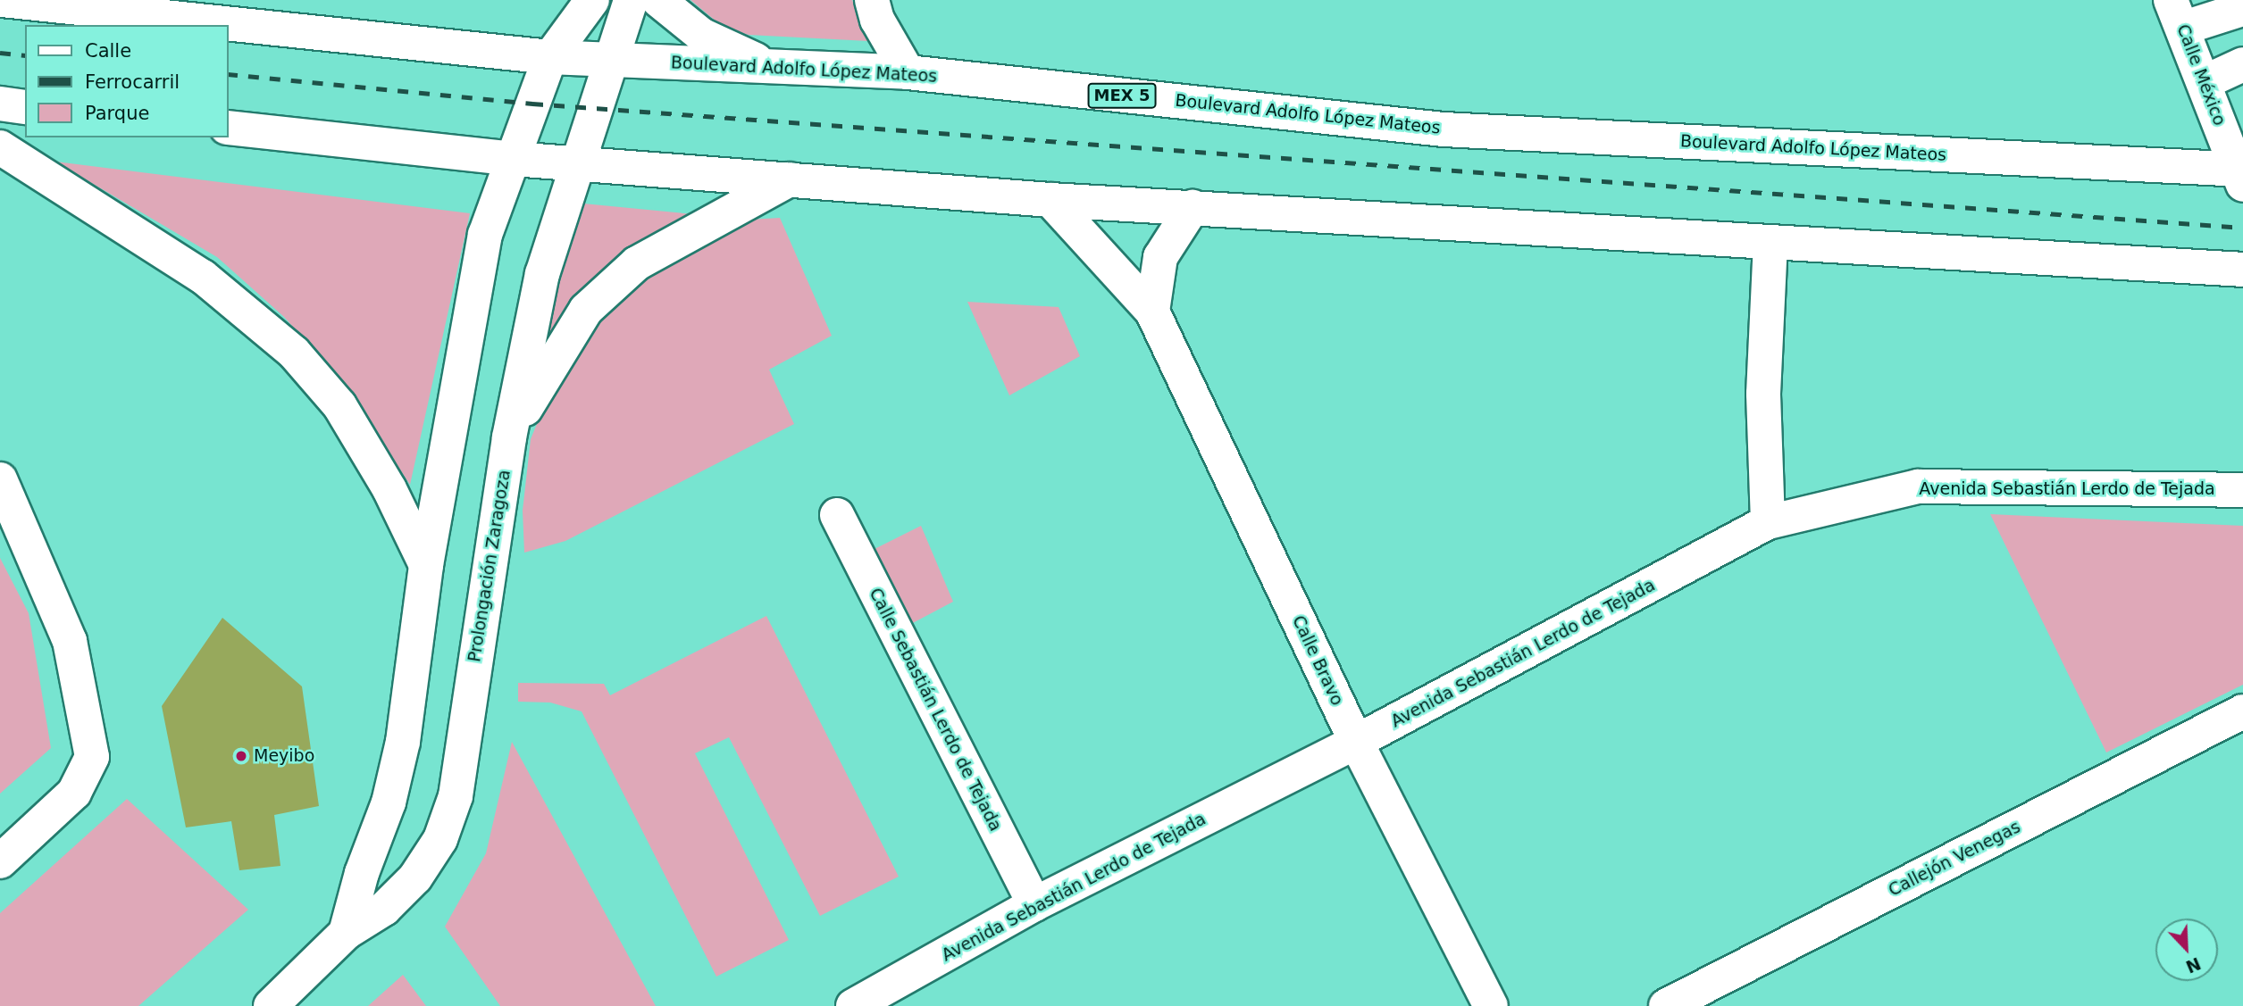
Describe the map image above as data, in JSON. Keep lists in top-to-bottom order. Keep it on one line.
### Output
{"streets":{"main road":["Boulevard Adolfo López Mateos","Calle México","MEX 5","Avenida Sebastián Lerdo de Tejada","Prolongación Zaragoza","Calle Bravo","Calle Sebastián Lerdo de Tejada","Callejón Venegas"]},"crossings":[["Boulevard Adolfo López Mateos","Calle México"],["Boulevard Adolfo López Mateos","Prolongación Zaragoza"],["Avenida Sebastián Lerdo de Tejada","Calle Bravo"],["Avenida Sebastián Lerdo de Tejada","Calle Sebastián Lerdo de Tejada"]],"places":["Meyibo"],"legend":["Calle","Ferrocarril","Parque"],"north":"bottom right"}
